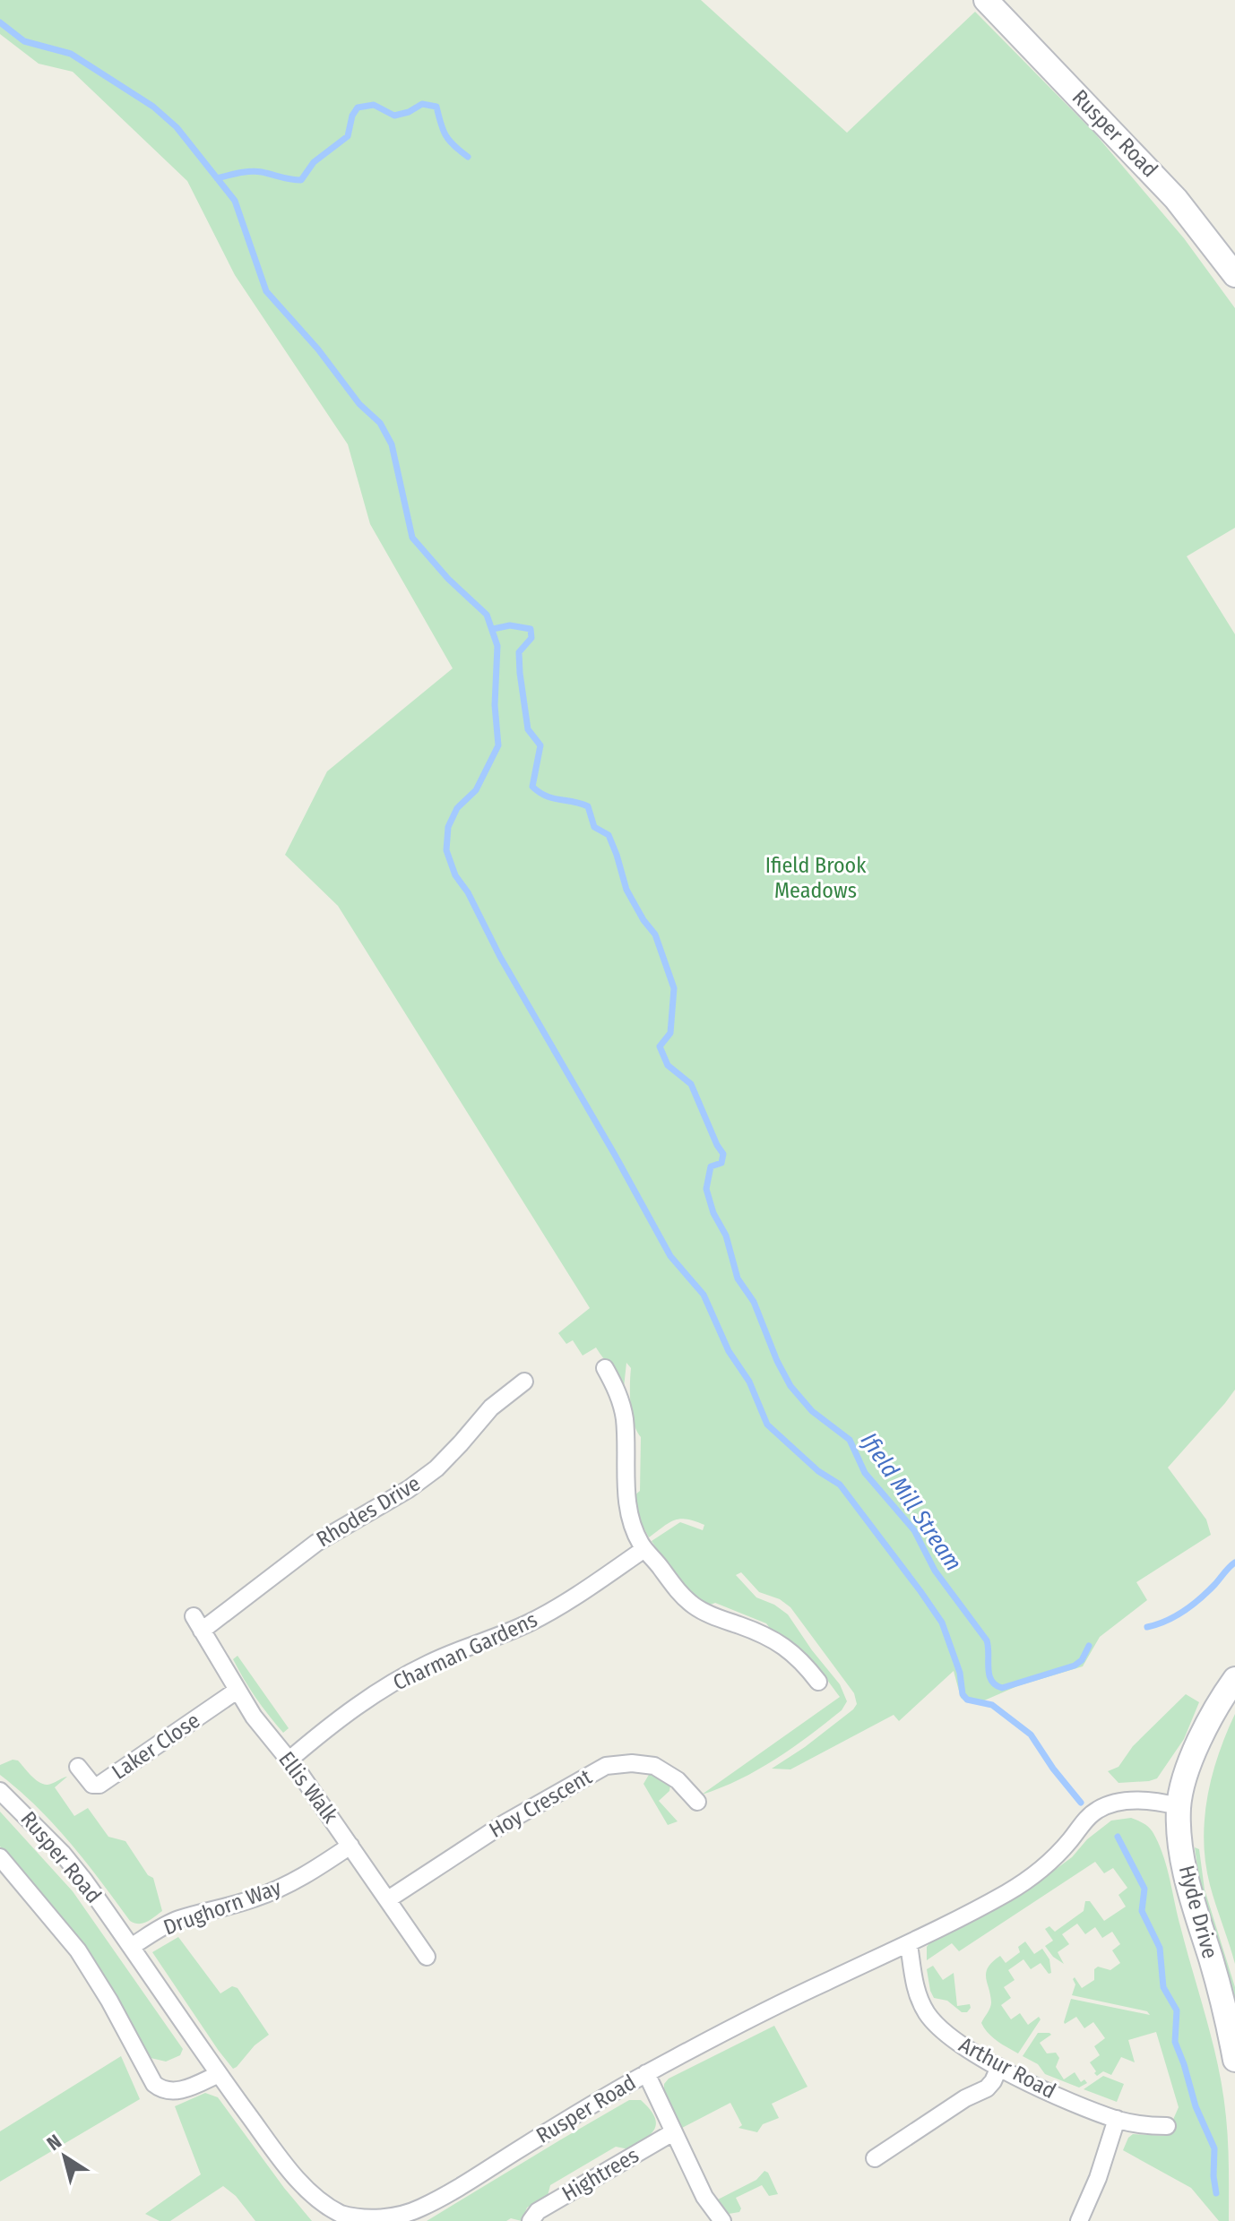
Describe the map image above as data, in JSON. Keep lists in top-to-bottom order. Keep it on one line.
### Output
{"streets":{"street":["Rusper Road","Rhodes Drive","Charman Gardens","Laker Close","Ellis Walk","Hoy Crescent","Drughorn Way","Hyde Drive","Arthur Road","Hightrees"]},"crossings":[["Rusper Road","Drughorn Way"],["Rusper Road","Hyde Drive"],["Rusper Road","Arthur Road"],["Rhodes Drive","Ellis Walk"],["Charman Gardens","Ellis Walk"],["Laker Close","Ellis Walk"],["Ellis Walk","Hoy Crescent"],["Ellis Walk","Drughorn Way"]],"water":["Ifield Mill Stream"],"parks":["Ifield Brook Meadows"],"north":"top left"}
